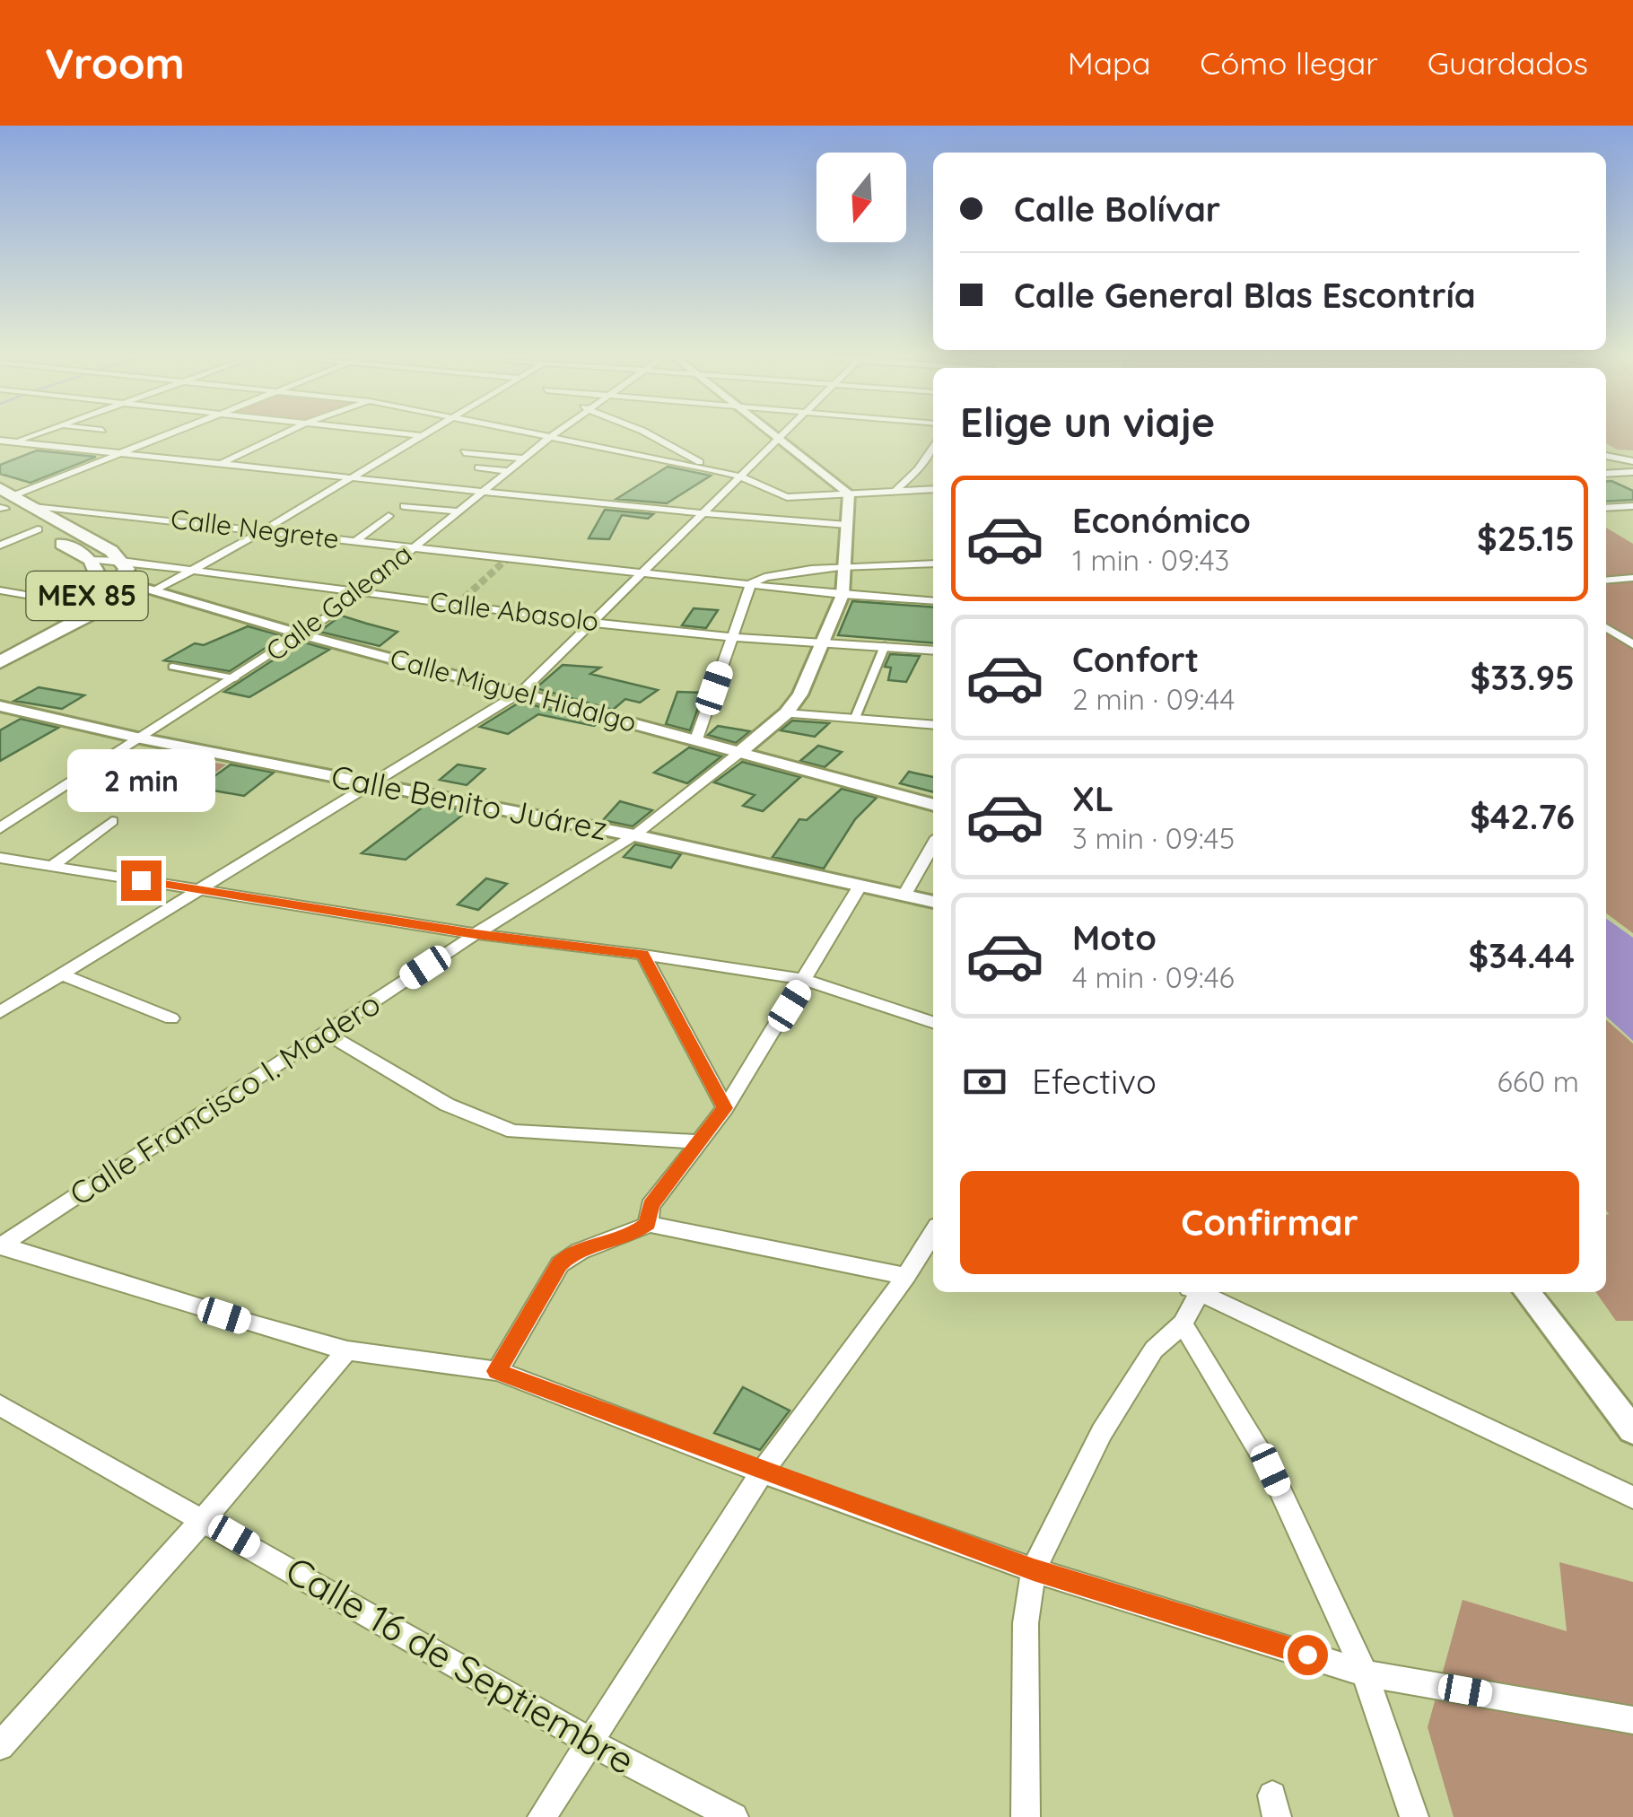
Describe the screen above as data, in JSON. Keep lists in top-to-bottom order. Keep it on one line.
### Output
{"streets":{"main road":["MEX 85"],"street":["Calle Negrete","Calle Galeana","Calle Abasolo","Calle Miguel Hidalgo","Calle Benito Juárez","Calle Francisco I. Madero","Calle 16 de Septiembre"]},"crossings":[["Calle Negrete","MEX 85"],["Calle Negrete","Calle Galeana"],["Calle Negrete","Calle Francisco I. Madero"],["MEX 85","Calle Abasolo"],["MEX 85","Calle Miguel Hidalgo"],["Calle Galeana","Calle Abasolo"],["Calle Galeana","Calle Miguel Hidalgo"],["Calle Galeana","Calle Benito Juárez"],["Calle Abasolo","Calle Francisco I. Madero"],["Calle Miguel Hidalgo","Calle Francisco I. Madero"],["Calle Benito Juárez","Calle Francisco I. Madero"]],"north":"bottom","page":{"header":"Vroom","nav":["Mapa","Cómo llegar","Guardados"],"banner":["Calle Bolívar","Calle General Blas Escontría"],"heading":"Elige un viaje","list":[{"name":"Económico","note":"1 min · 09:43","value":"$25.15"},{"name":"Confort","note":"2 min · 09:44","value":"$33.95"},{"name":"XL","note":"3 min · 09:45","value":"$42.76"},{"name":"Moto","note":"4 min · 09:46","value":"$34.44"}],"bubble":"2 min","pay":["Efectivo","660 m"],"buttons":"Confirmar"}}
